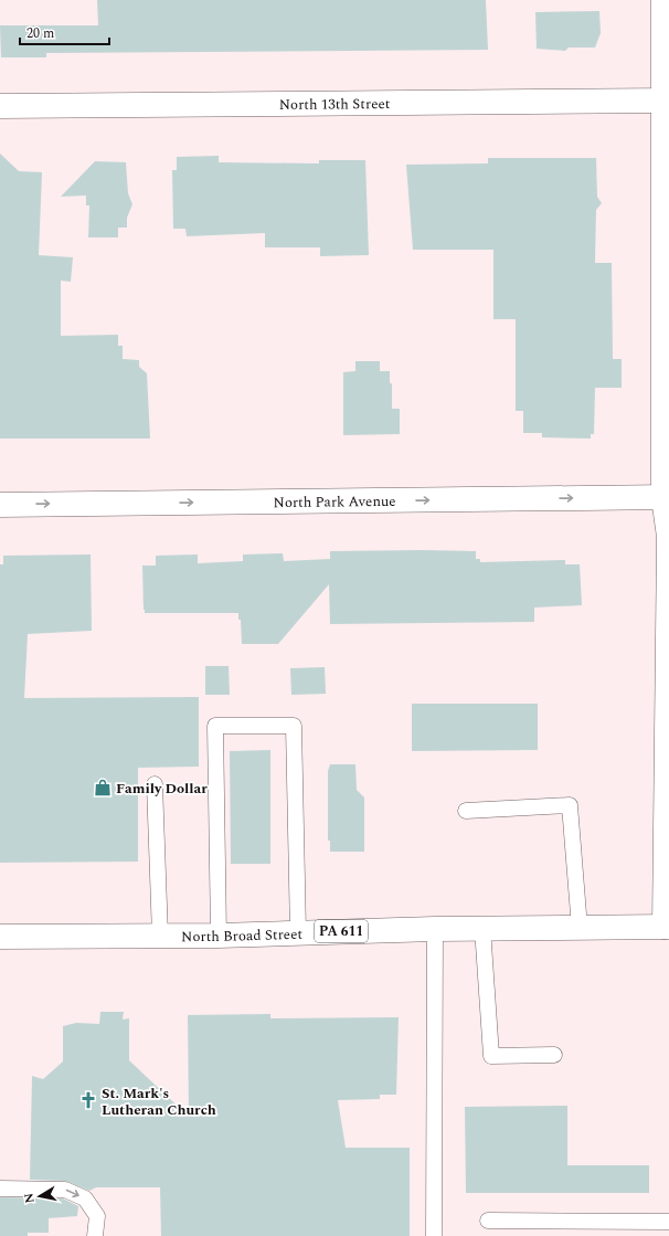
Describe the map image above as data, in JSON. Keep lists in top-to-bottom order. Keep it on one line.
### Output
{"streets":{"street":["North 13th Street","North Park Avenue","PA 611","North Broad Street"]},"one_way":["North Park Avenue"],"places":{"shop":["Family Dollar"],"church":["St. Mark's Lutheran Church"]},"scale_bar":"20 m","north":"left"}
